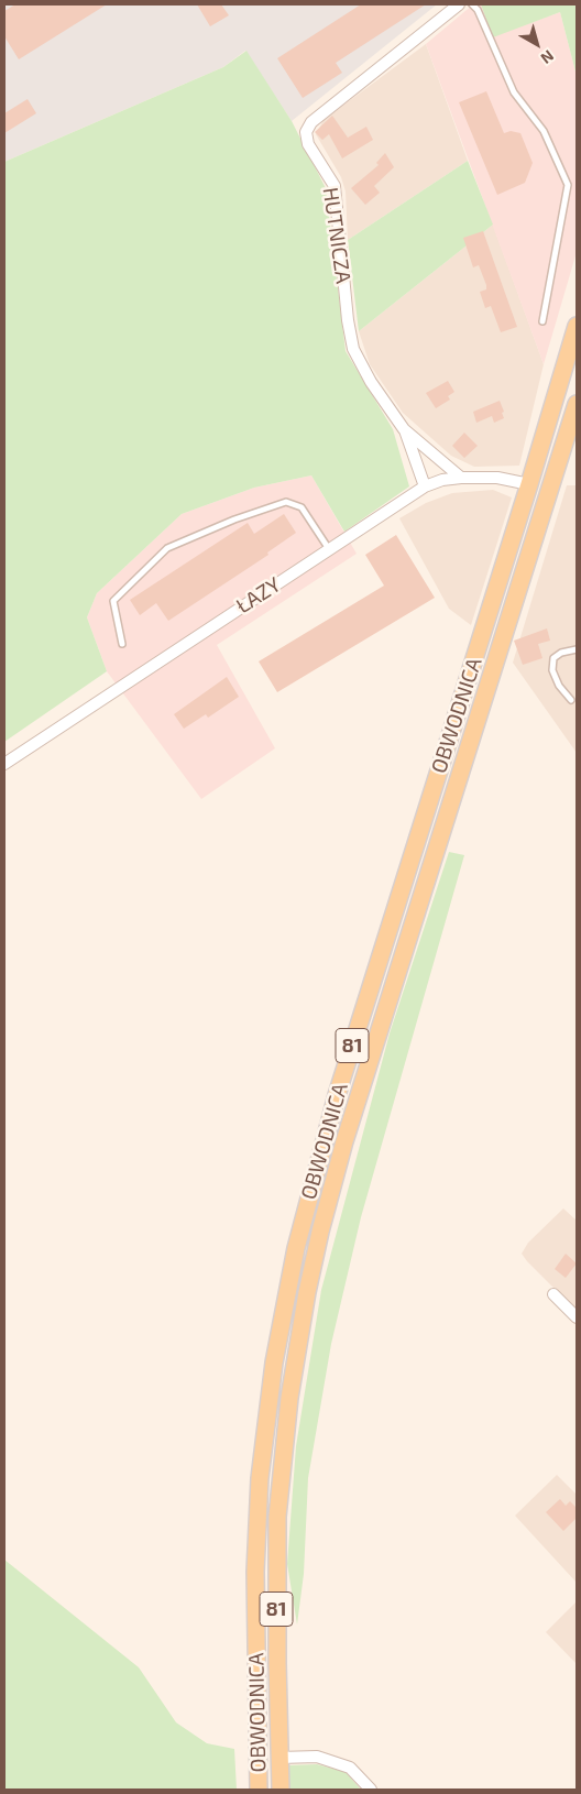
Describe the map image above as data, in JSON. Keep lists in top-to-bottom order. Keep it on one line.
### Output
{"streets":{"main road":["OBWODNICA","81"],"street":["HUTNICZA","ŁAZY"]},"crossings":[["ŁAZY","OBWODNICA"]],"north":"bottom right"}
